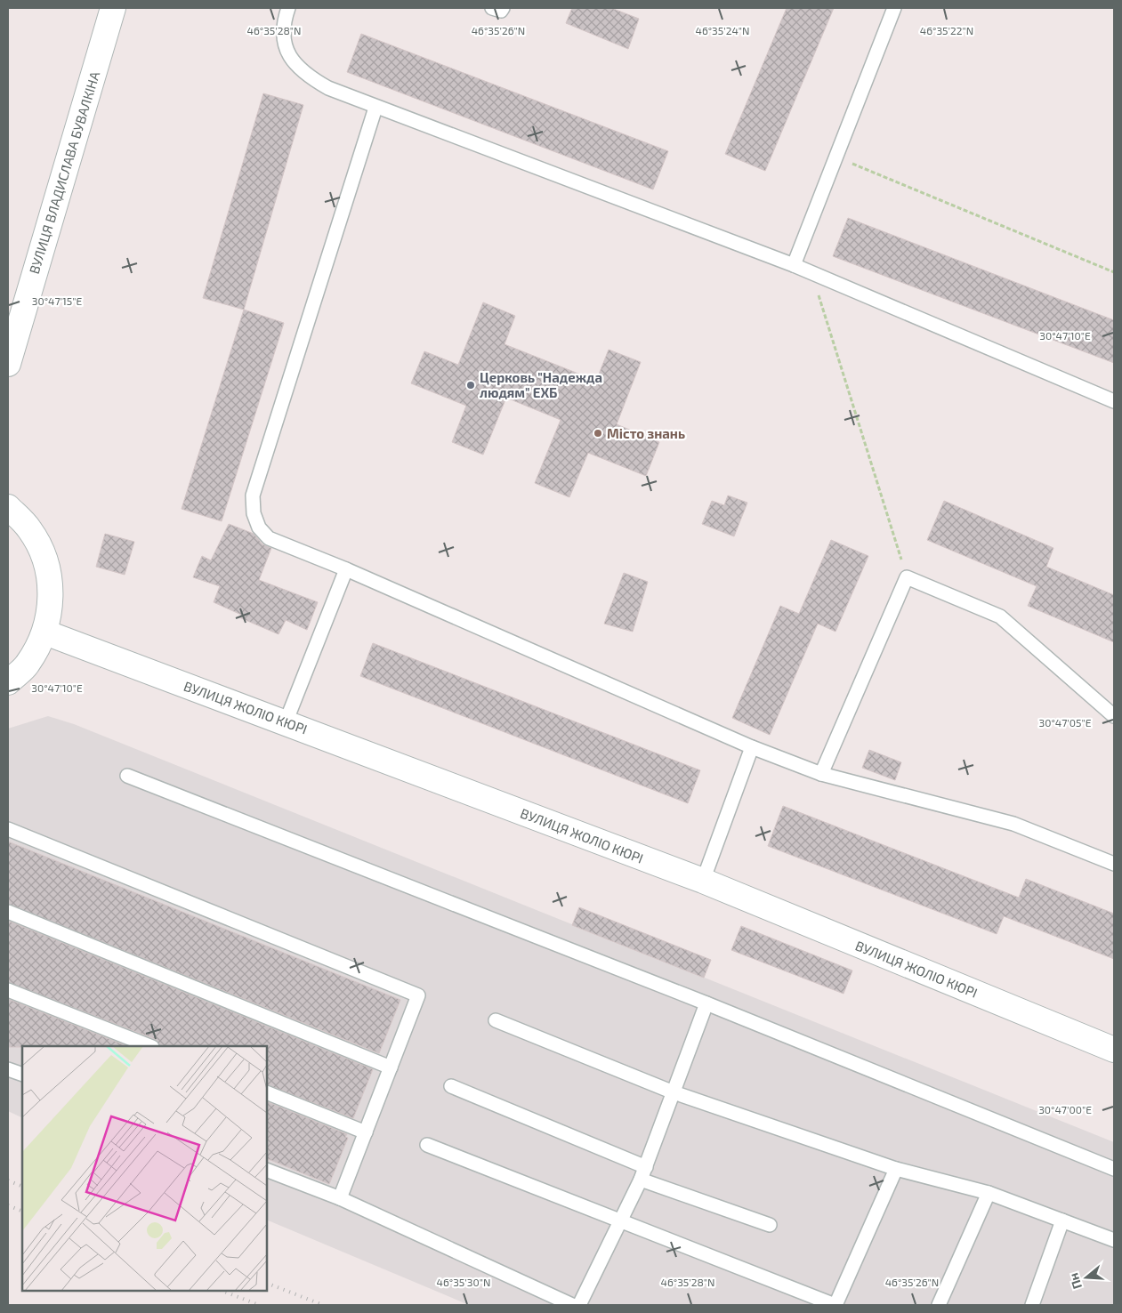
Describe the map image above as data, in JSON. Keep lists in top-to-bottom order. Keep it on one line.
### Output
{"streets":{"street":["ВУЛИЦЯ ВЛАДИСЛАВА БУВАЛКІНА","ВУЛИЦЯ ЖОЛІО КЮРІ"]},"places":["Церковь \"Надежда людям\" ЕХБ","Місто знань"],"north":"left","coordinates":["46°35'28\"N","46°35'26\"N","46°35'24\"N","46°35'22\"N","30°47'15\"E","30°47'10\"E","30°47'05\"E","30°47'00\"E","46°35'30\"N"]}
